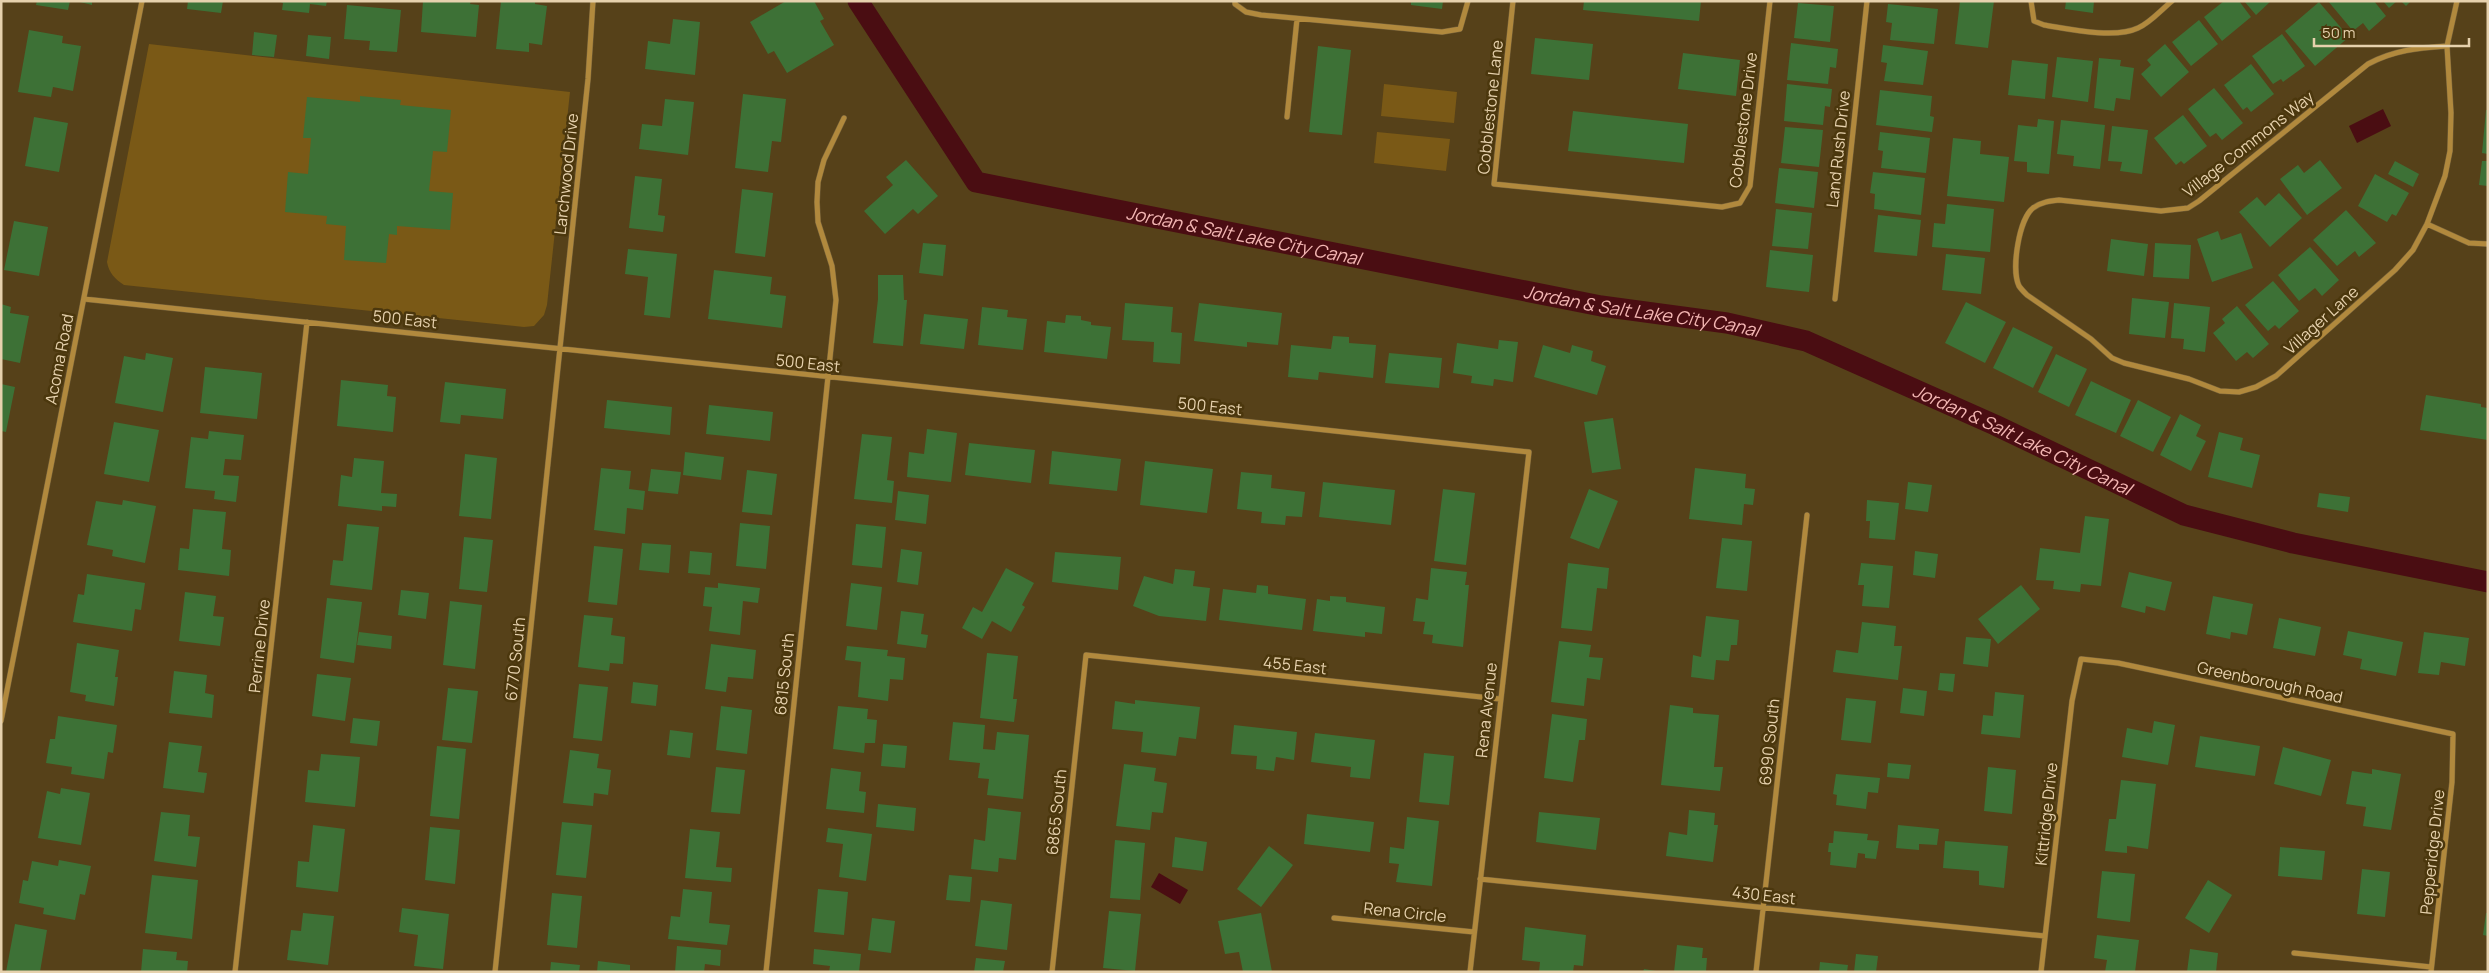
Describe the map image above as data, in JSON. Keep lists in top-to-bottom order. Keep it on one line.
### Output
{"streets":{"street":["Cobblestone Lane","Cobblestone Drive","Village Commons Way","Land Rush Drive","Larchwood Drive","500 East","Villager Lane","Acoma Road","Perrine Drive","6770 South","455 East","6815 South","Greenborough Road","Rena Avenue","6990 South","6865 South","Kittridge Drive","Pepperidge Drive","430 East","Rena Circle"]},"crossings":[["Cobblestone Lane","Cobblestone Drive"],["Village Commons Way","Villager Lane"],["Larchwood Drive","500 East"],["Larchwood Drive","6770 South"],["500 East","Acoma Road"],["500 East","Perrine Drive"],["500 East","6770 South"],["500 East","6815 South"],["500 East","Rena Avenue"],["455 East","Rena Avenue"],["455 East","6865 South"],["Greenborough Road","Kittridge Drive"],["Greenborough Road","Pepperidge Drive"],["Rena Avenue","430 East"],["Rena Avenue","Rena Circle"],["6990 South","430 East"],["Kittridge Drive","430 East"]],"water":["Jordan & Salt Lake City Canal"],"scale_bar":"50 m"}
